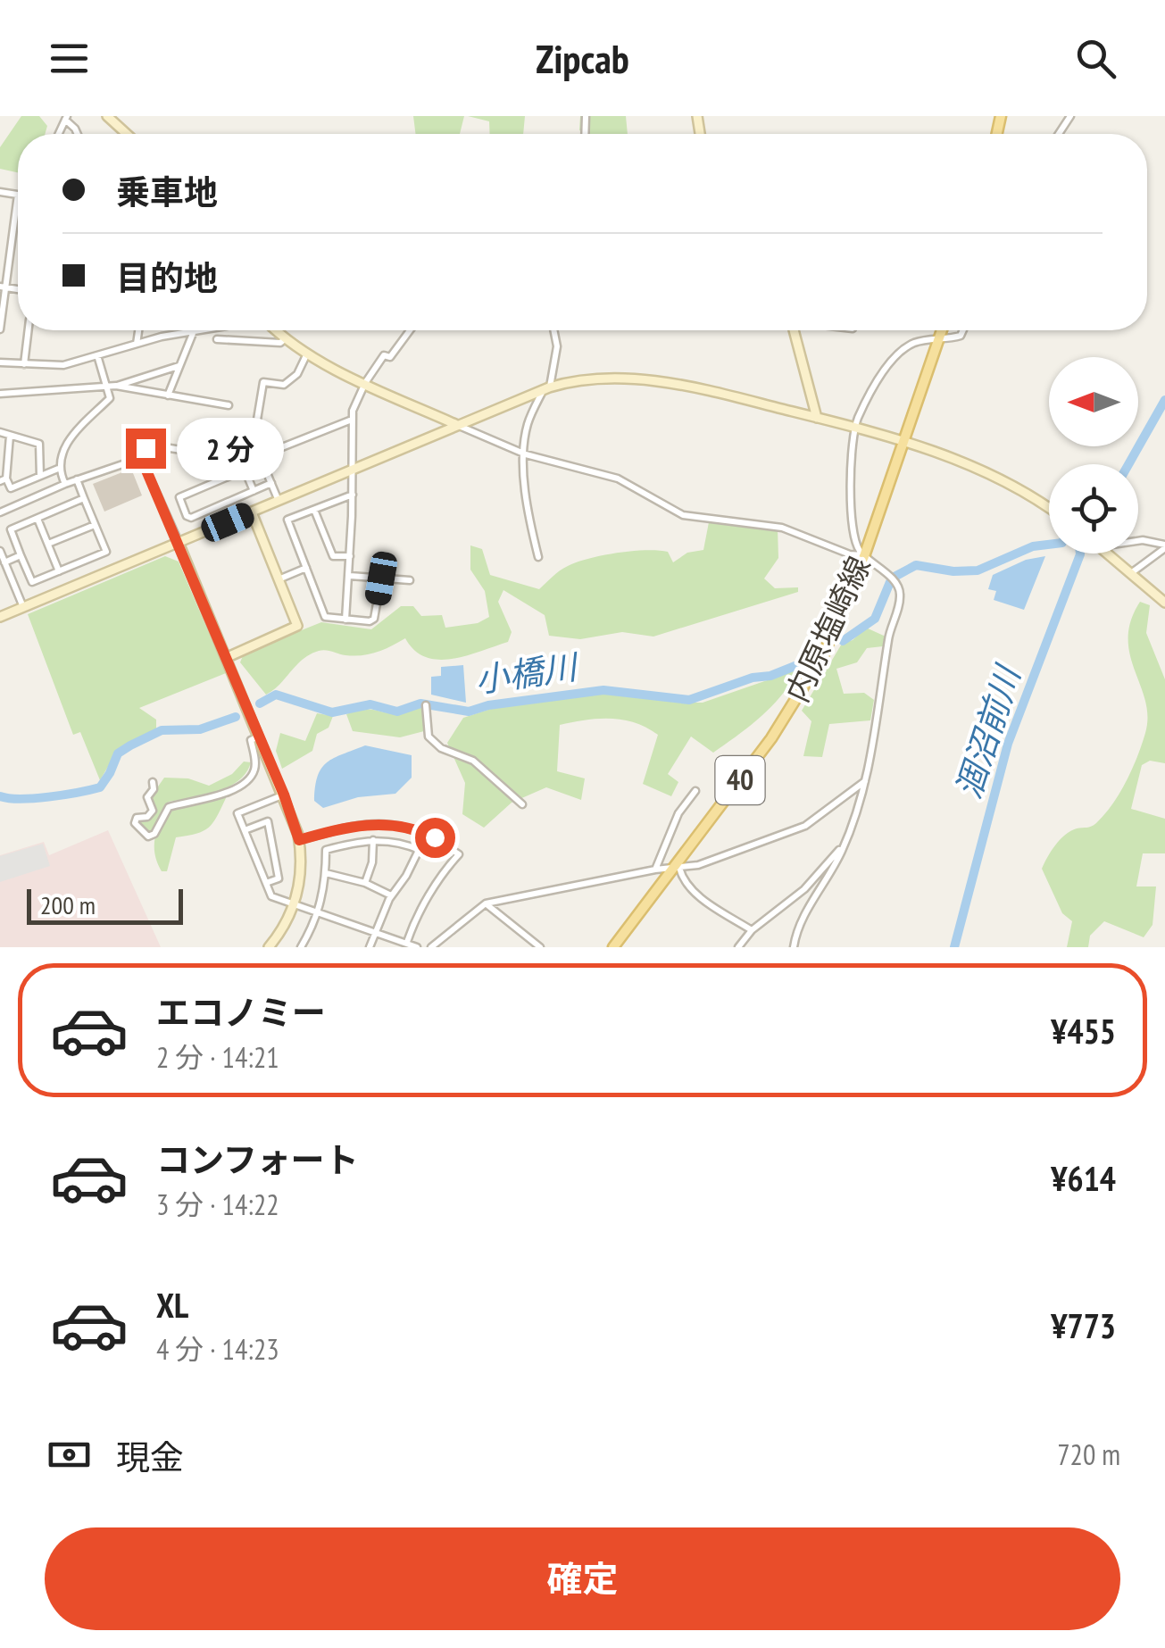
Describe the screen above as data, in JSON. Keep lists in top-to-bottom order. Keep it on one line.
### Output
{"streets":{"main road":["内原塩崎線","40"]},"water":["小橋川","涸沼前川"],"scale_bar":"200 m","north":"left","page":{"header":"Zipcab","banner":["乗車地","目的地"],"bubble":"2 分","scale":"200 m","list":[{"name":"エコノミー","note":"2 分 · 14:21","value":"¥455"},{"name":"コンフォート","note":"3 分 · 14:22","value":"¥614"},{"name":"XL","note":"4 分 · 14:23","value":"¥773"}],"pay":["現金","720 m"],"buttons":"確定"}}
